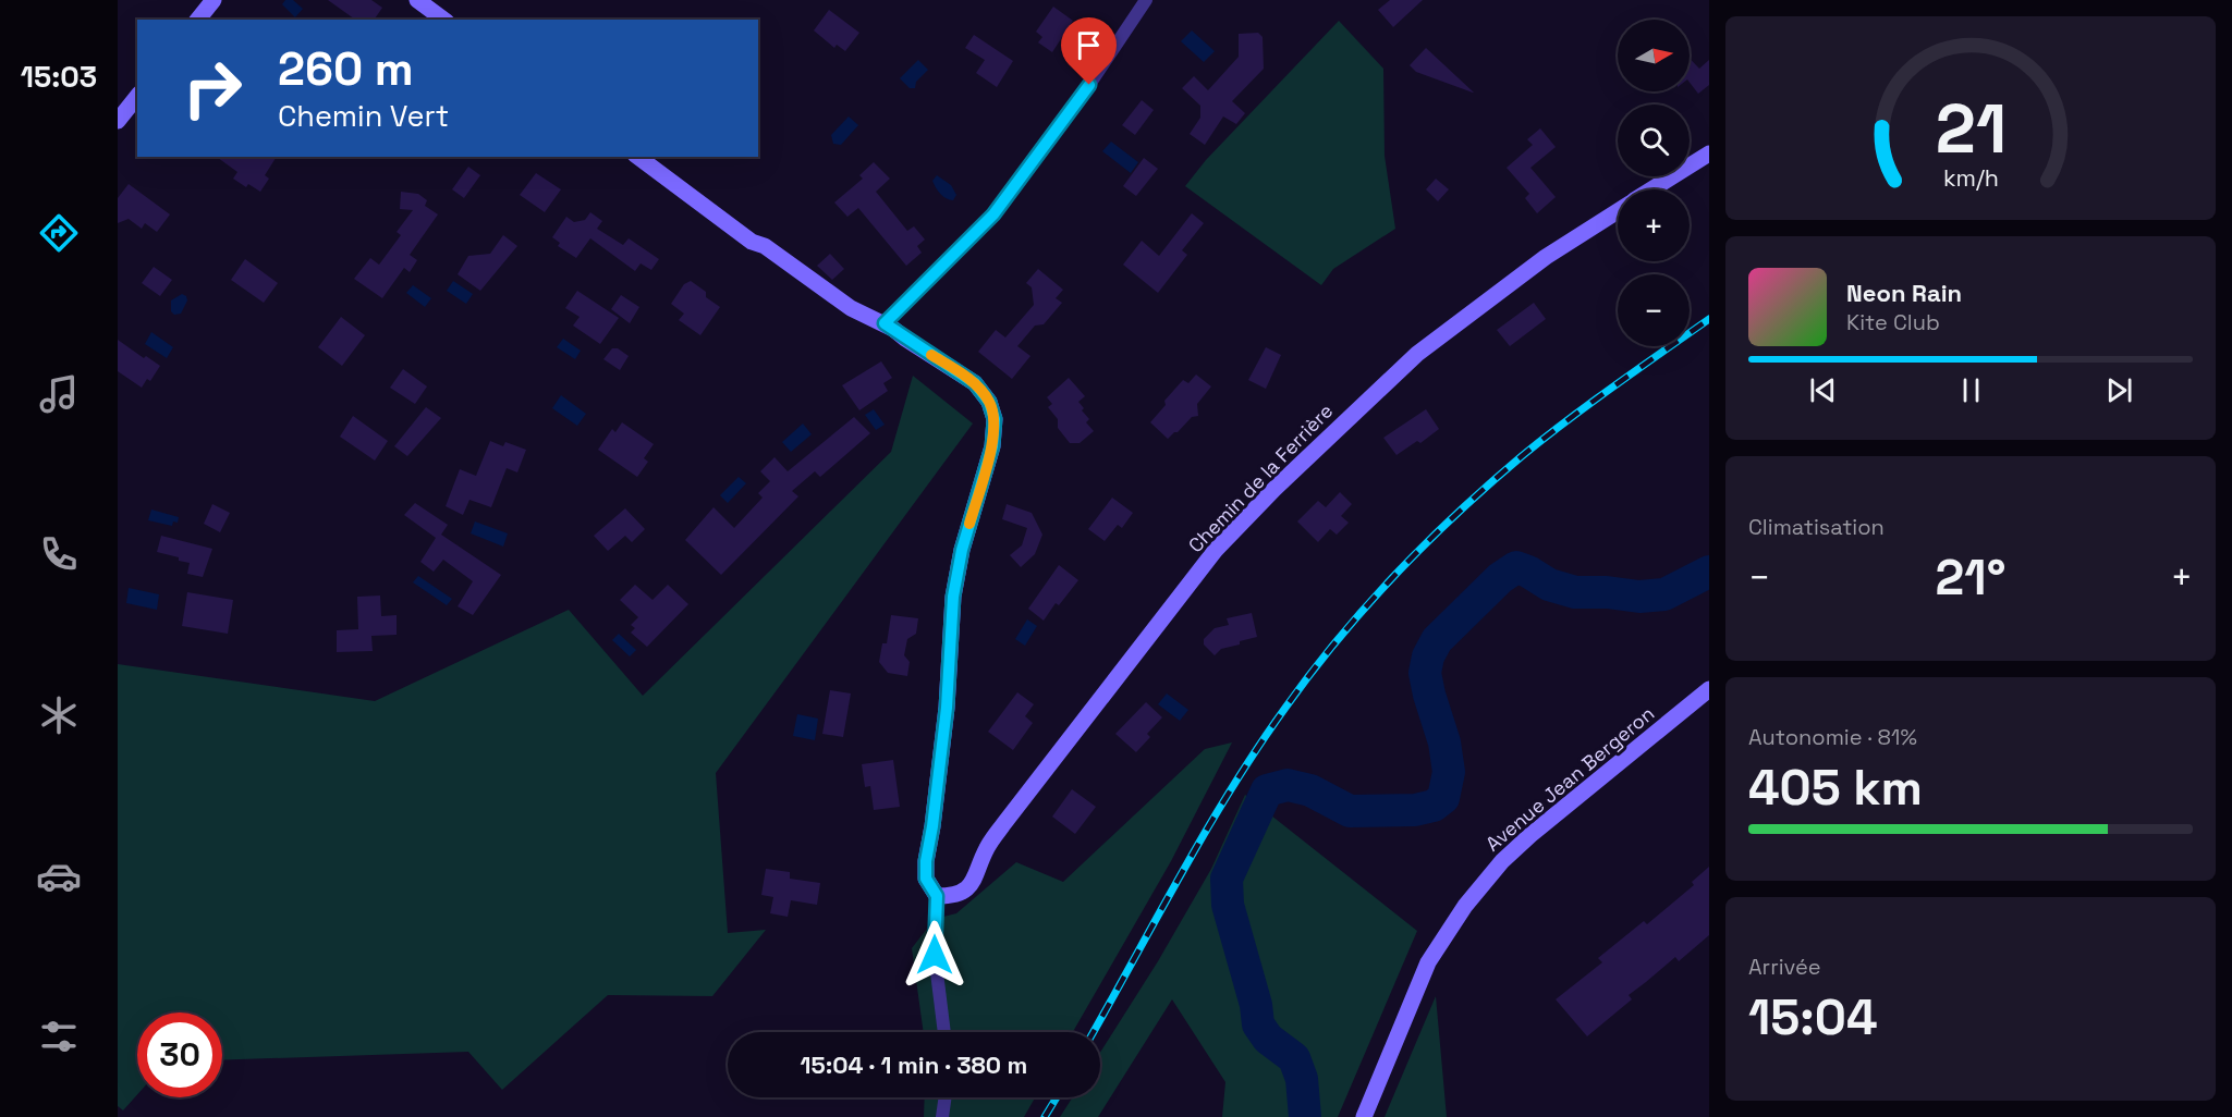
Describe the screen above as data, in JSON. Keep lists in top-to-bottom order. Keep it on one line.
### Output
{"streets":{"street":["Chemin de la Ferrière","Avenue Jean Bergeron"]},"north":"right","page":{"tabs":"15:03","map_buttons":["+","−"],"turn":["260 m","Chemin Vert"],"song":["Neon Rain","Kite Club"],"tile":["Climatisation",["Autonomie · 81%","405 km"],["Arrivée","15:04"]],"heat":["−","21°","+"],"limit":"30","trip":"15:04 · 1 min · 380 m","gauge":["21","km/h"]}}
